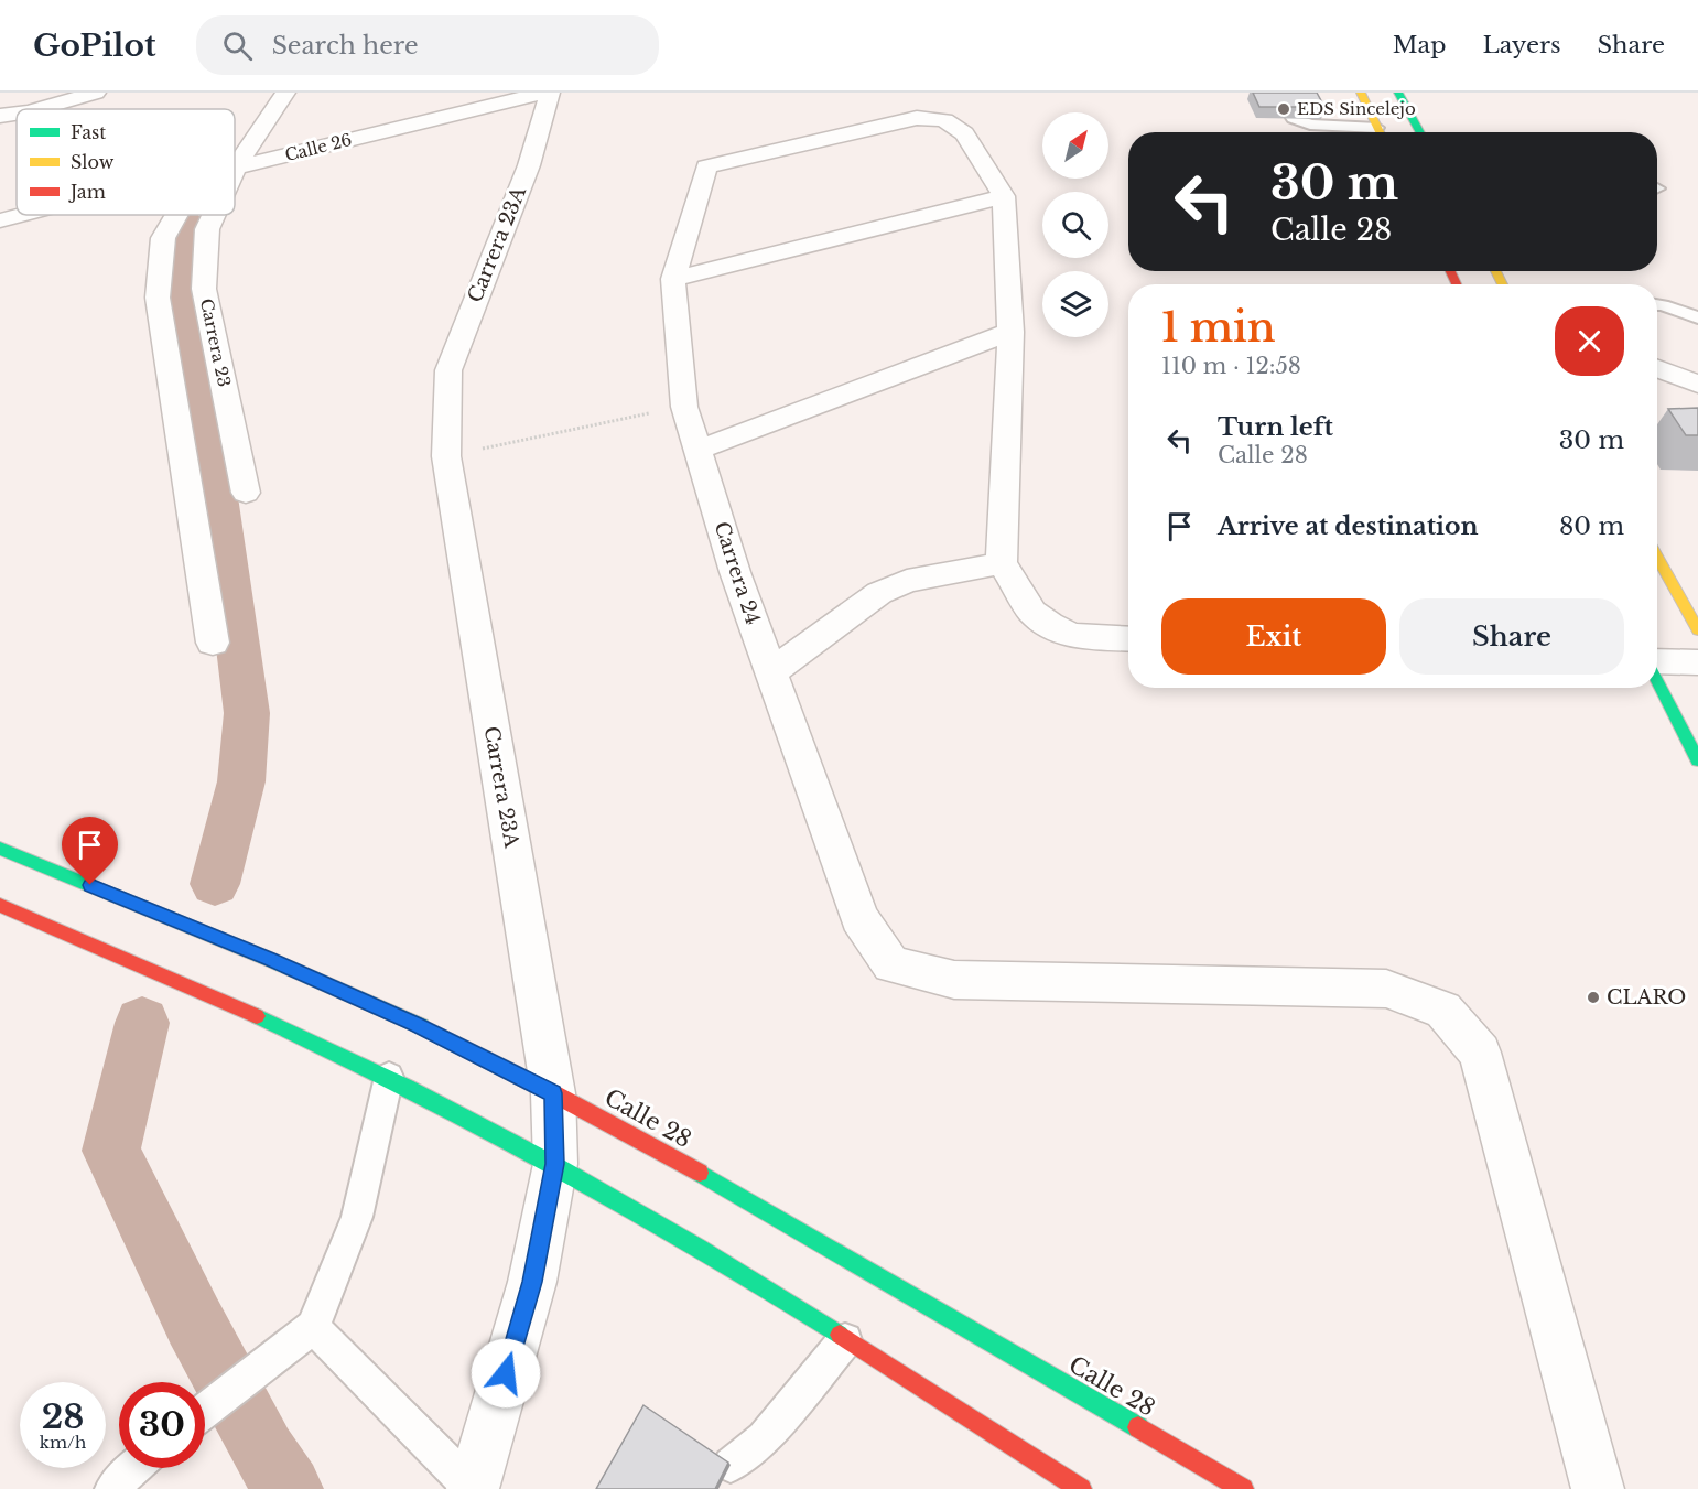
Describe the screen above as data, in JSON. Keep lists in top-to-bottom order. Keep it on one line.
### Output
{"streets":{"street":["Calle 26","Carrera 23A","Carrera 23","Carrera 24","Calle 28"]},"crossings":[["Calle 26","Carrera 23"],["Carrera 23A","Calle 28"]],"places":["EDS Sincelejo","CLARO"],"legend":["Fast","Slow","Jam"],"north":"top right","page":{"header":"GoPilot","search":"Search here","nav":["Map","Layers","Share"],"turn":["30 m","Calle 28"],"heading":["1 min","110 m · 12:58"],"list":[{"name":"Turn left","note":"Calle 28","value":"30 m"},{"name":"Arrive at destination","value":"80 m"}],"buttons":["Exit","Share"],"speed":"28 km/h","limit":"30"}}
